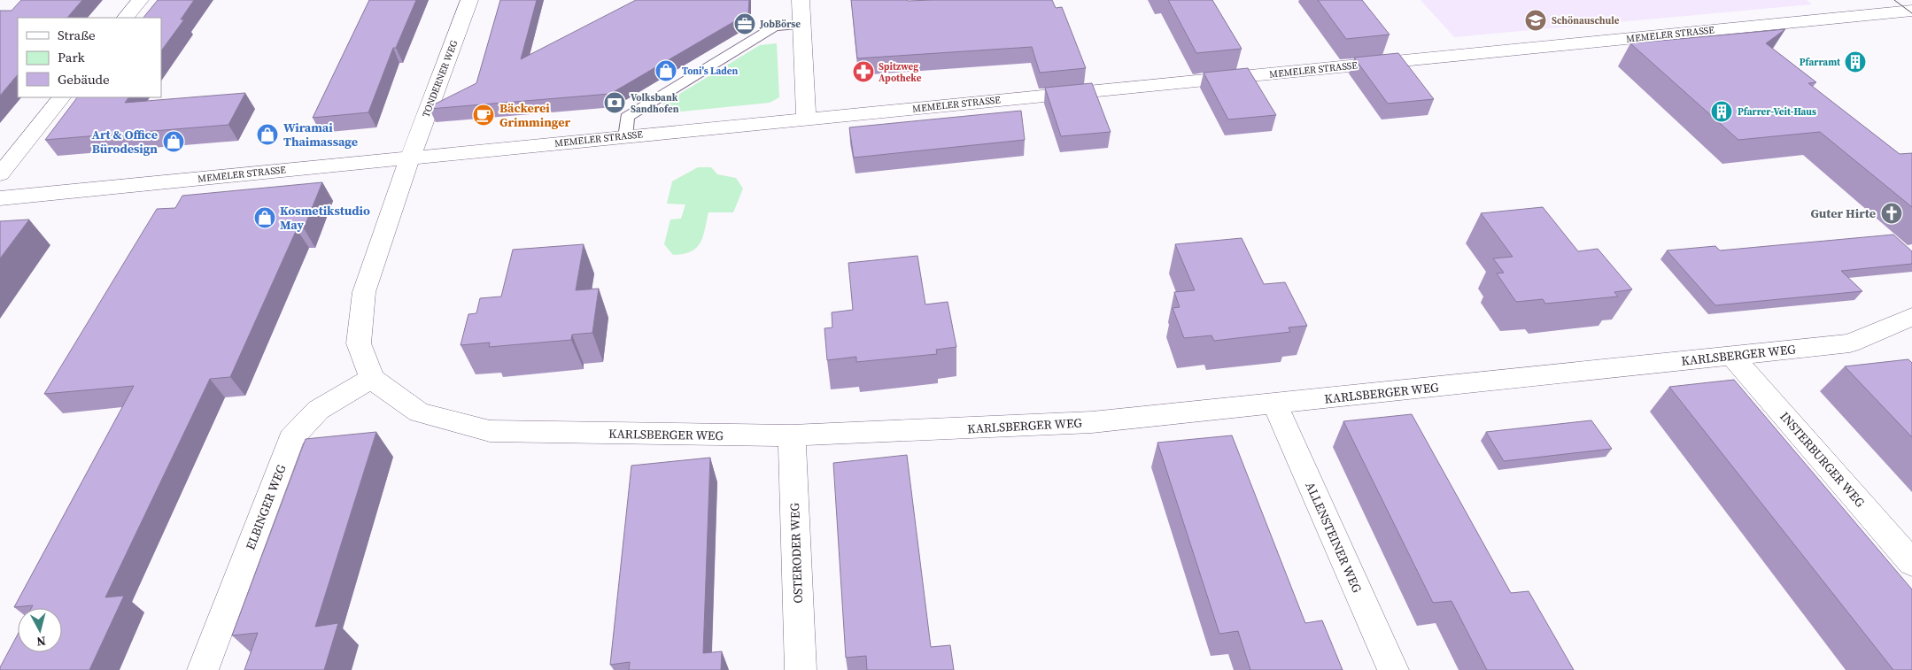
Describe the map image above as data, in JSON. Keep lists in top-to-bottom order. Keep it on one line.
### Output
{"streets":{"street":["MEMELER STRASSE","TONDERNER WEG","KARLSBERGER WEG","INSTERBURGER WEG","ELBINGER WEG","ALLENSTEINER WEG","OSTERODER WEG"]},"crossings":[["MEMELER STRASSE","TONDERNER WEG"],["KARLSBERGER WEG","INSTERBURGER WEG"],["KARLSBERGER WEG","ELBINGER WEG"],["KARLSBERGER WEG","ALLENSTEINER WEG"],["KARLSBERGER WEG","OSTERODER WEG"]],"places":{"school or university":["Schönauschule"],"office":["JobBörse"],"building":["Pfarramt","Pfarrer-Veit-Haus"],"shop":["Toni's Laden","Wiramai Thaimassage","Art & Office Bürodesign","Kosmetikstudio May"],"pharmacy":["Spitzweg Apotheke"],"bank":["Volksbank Sandhofen"],"cafe":["Bäckerei Grimminger"],"church":["Guter Hirte"]},"legend":["Straße","Park","Gebäude"],"north":"bottom"}
